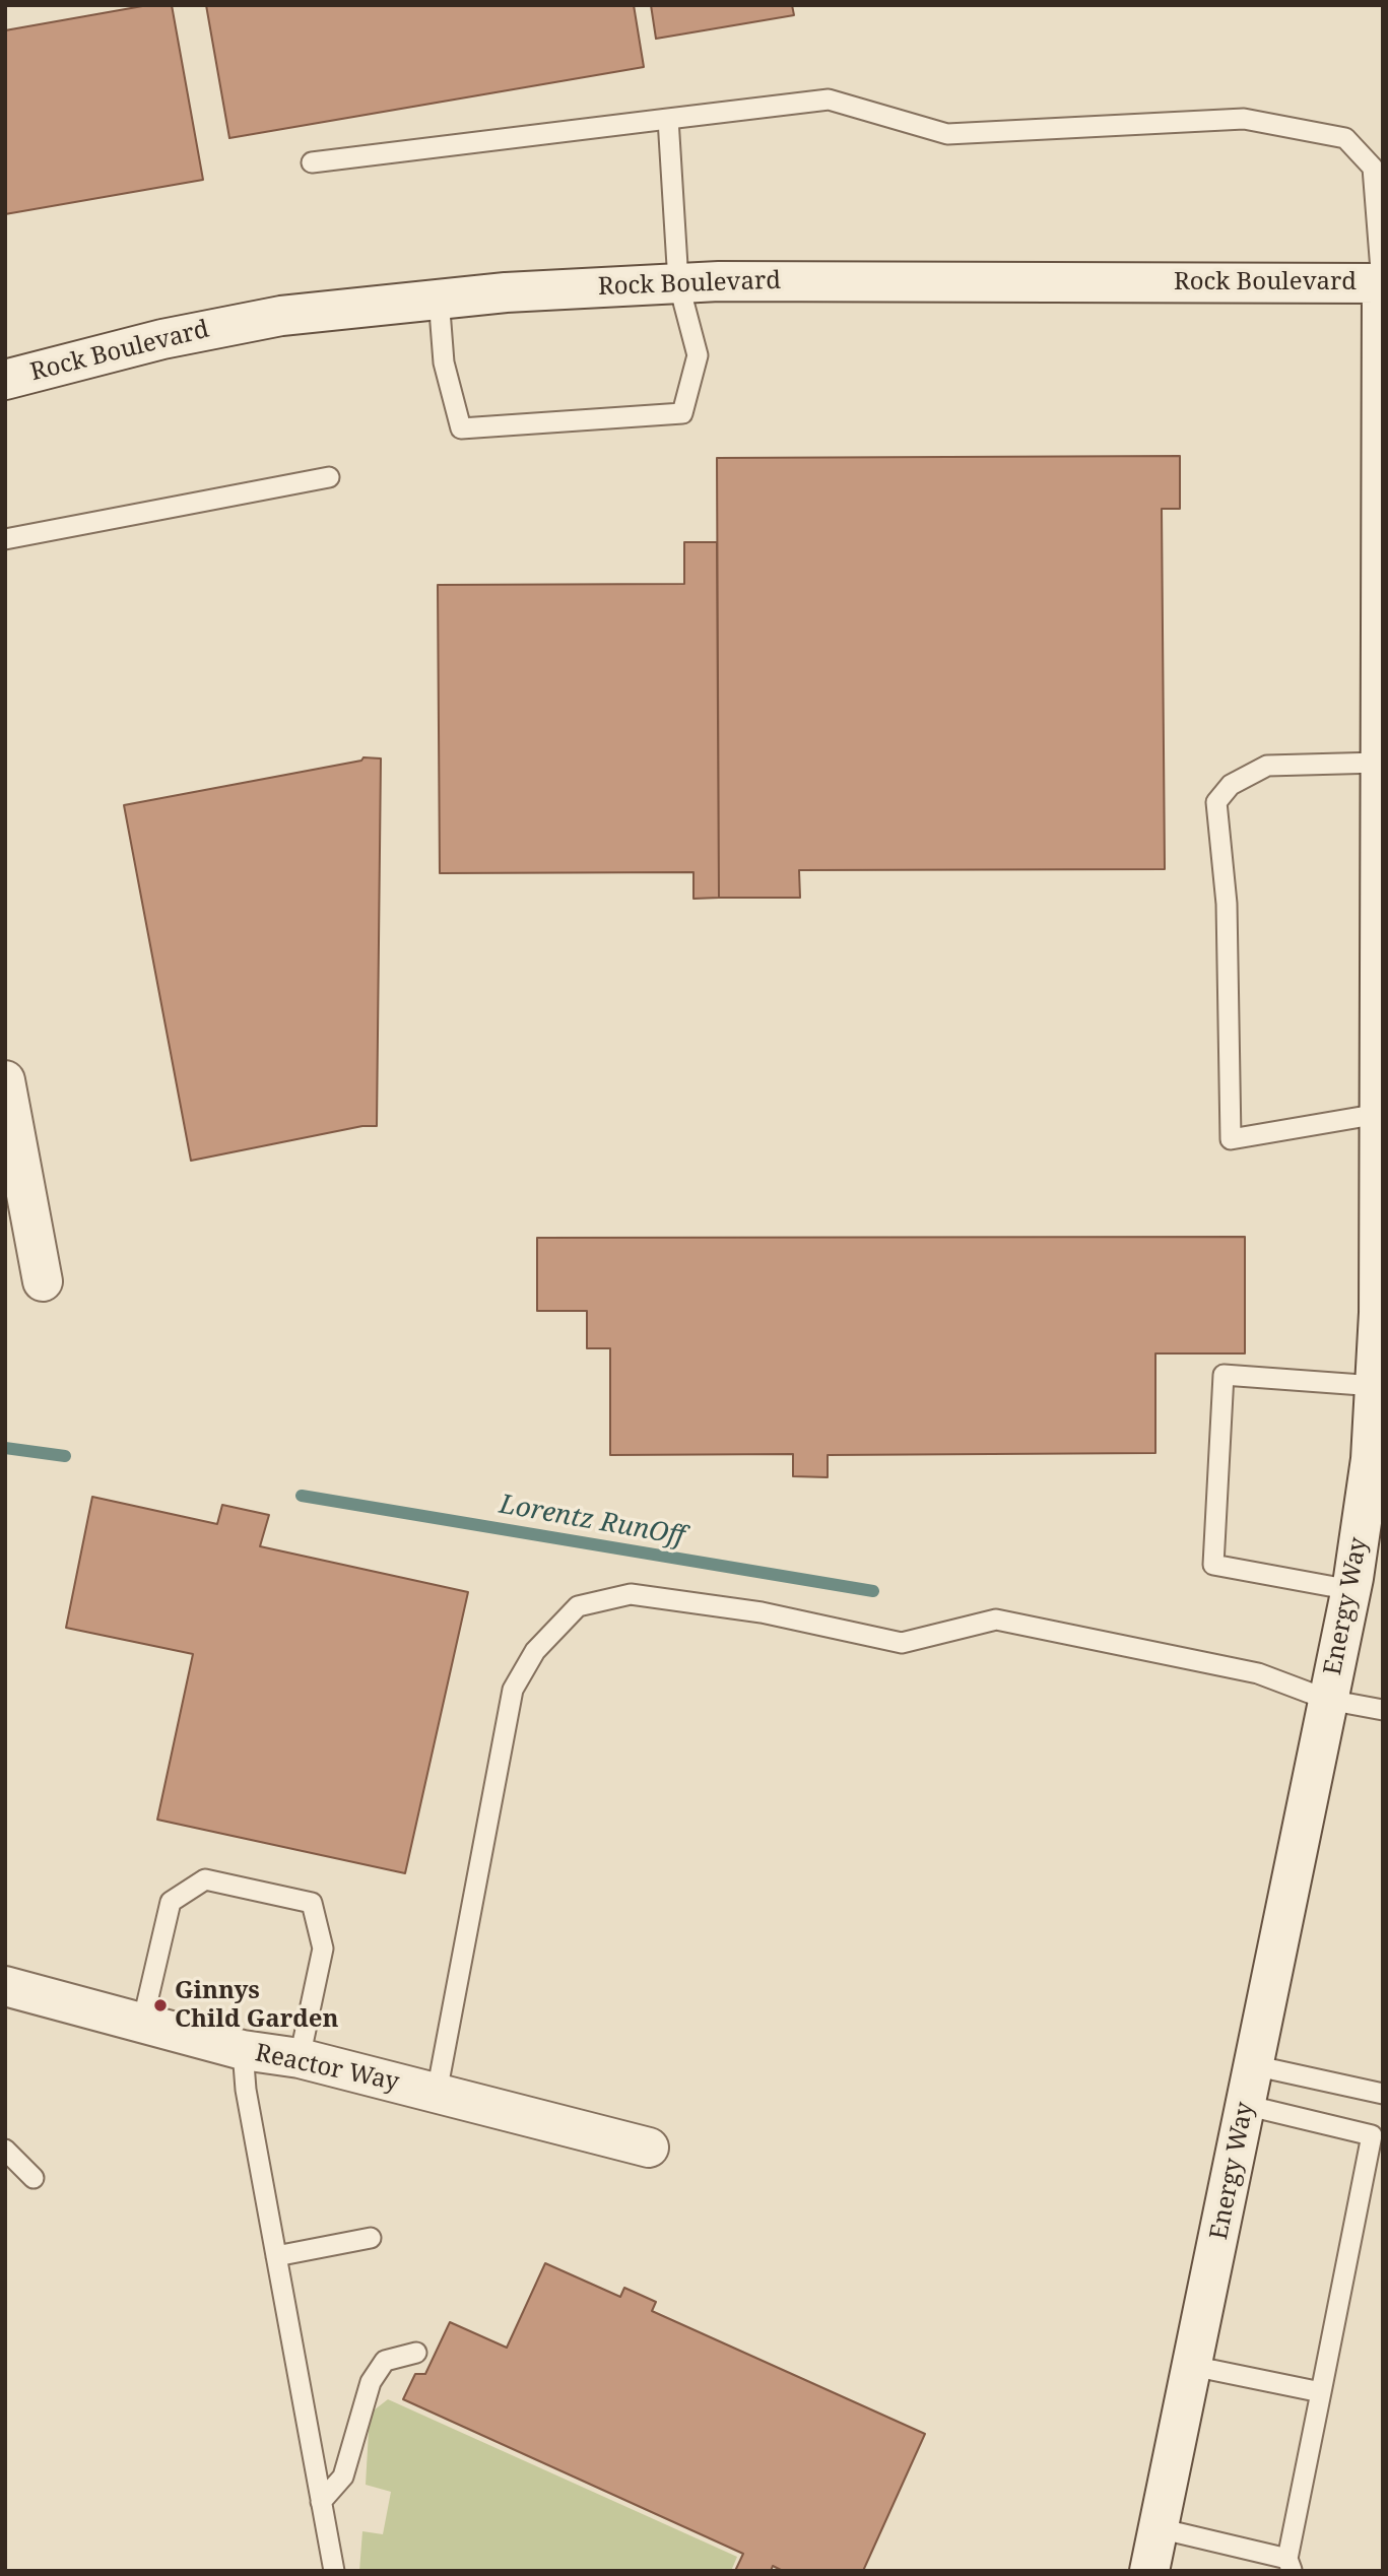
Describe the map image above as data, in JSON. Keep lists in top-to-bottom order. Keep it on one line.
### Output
{"streets":{"street":["Rock Boulevard","Energy Way","Reactor Way"]},"crossings":[["Rock Boulevard","Energy Way"]],"water":["Lorentz RunOff"],"places":["Ginnys Child Garden"]}
